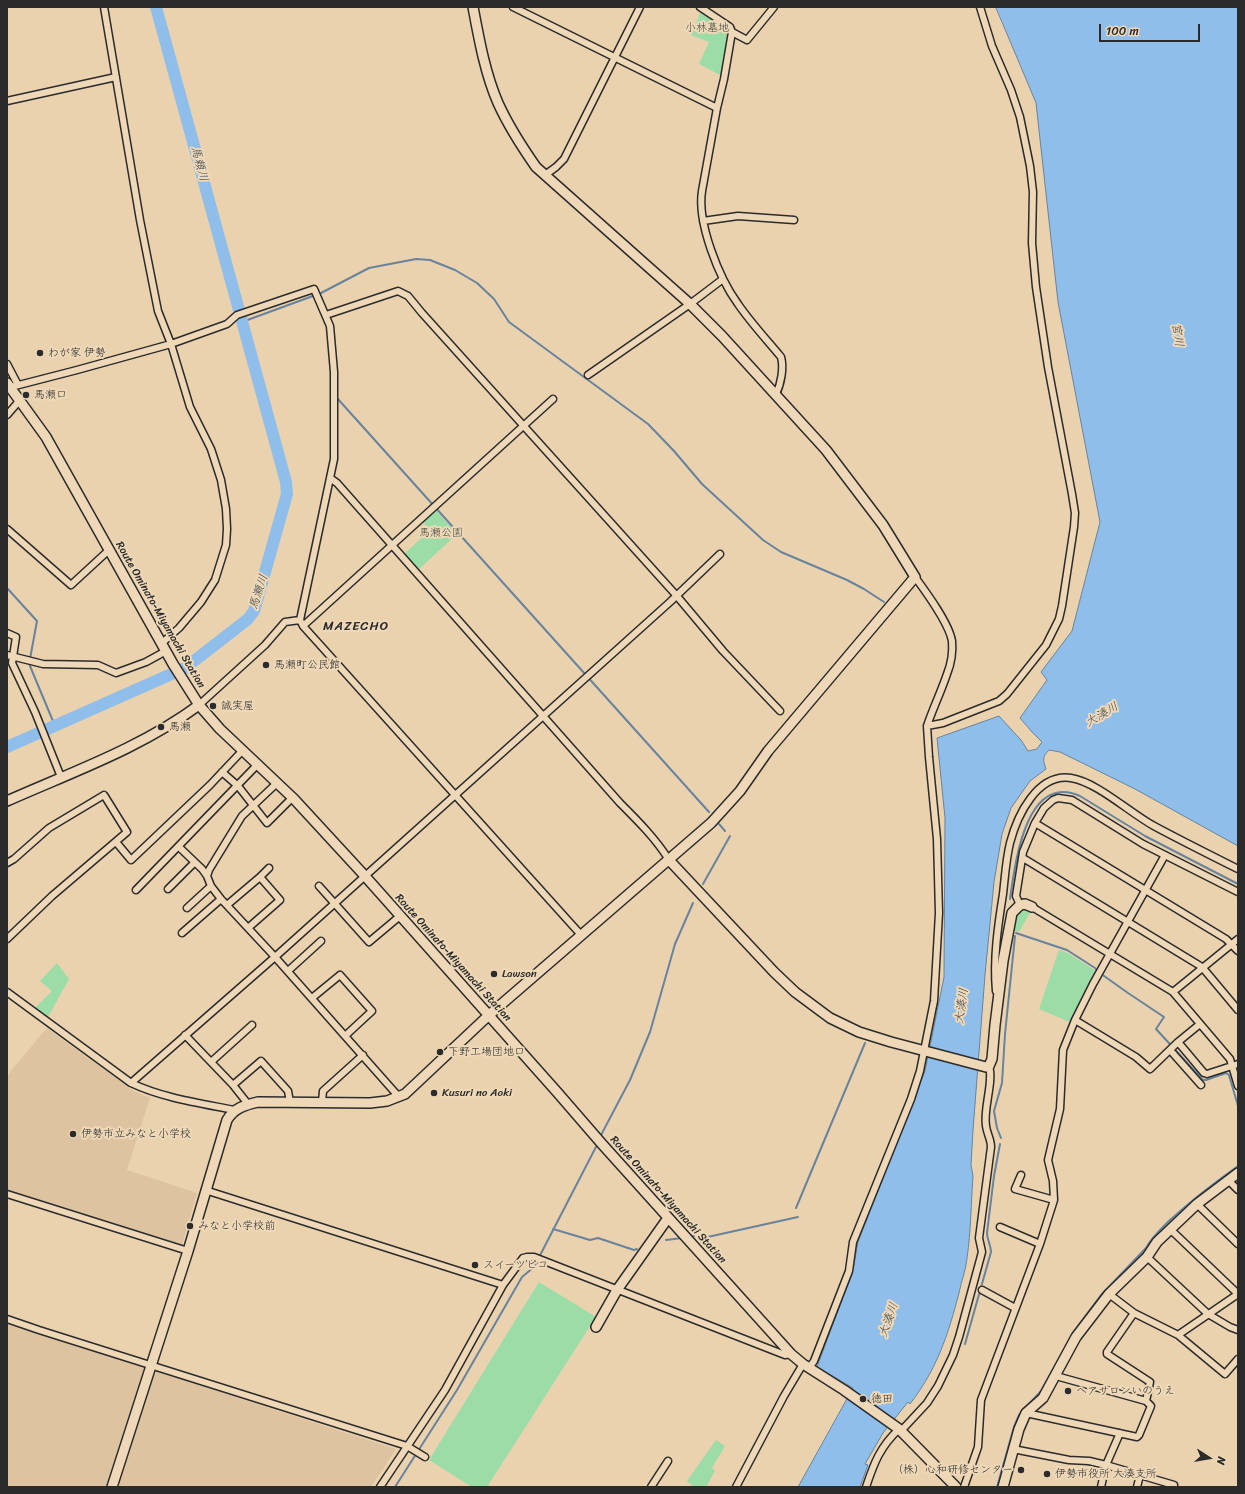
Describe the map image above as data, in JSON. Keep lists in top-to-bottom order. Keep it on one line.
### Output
{"streets":{"street":["Route Ominato-Miyamachi Station"]},"districts":["MAZECHO"],"water":["馬頼川","宮川","馬瀬川","大湊川"],"parks":["小林墓地","馬瀬公園"],"places":["わが家 伊勢","馬瀬口","馬瀬町公民館","誠実屋","馬瀬","Lawson","下野工場団地口","Kusuri no Aoki","伊勢市立みなと小学校","みなと小学校前","スイーツピコ","ヘアサロンいのうえ","徳田","（株）心和研修センター","伊勢市役所 大湊支所"],"scale_bar":"100 m","north":"right"}
